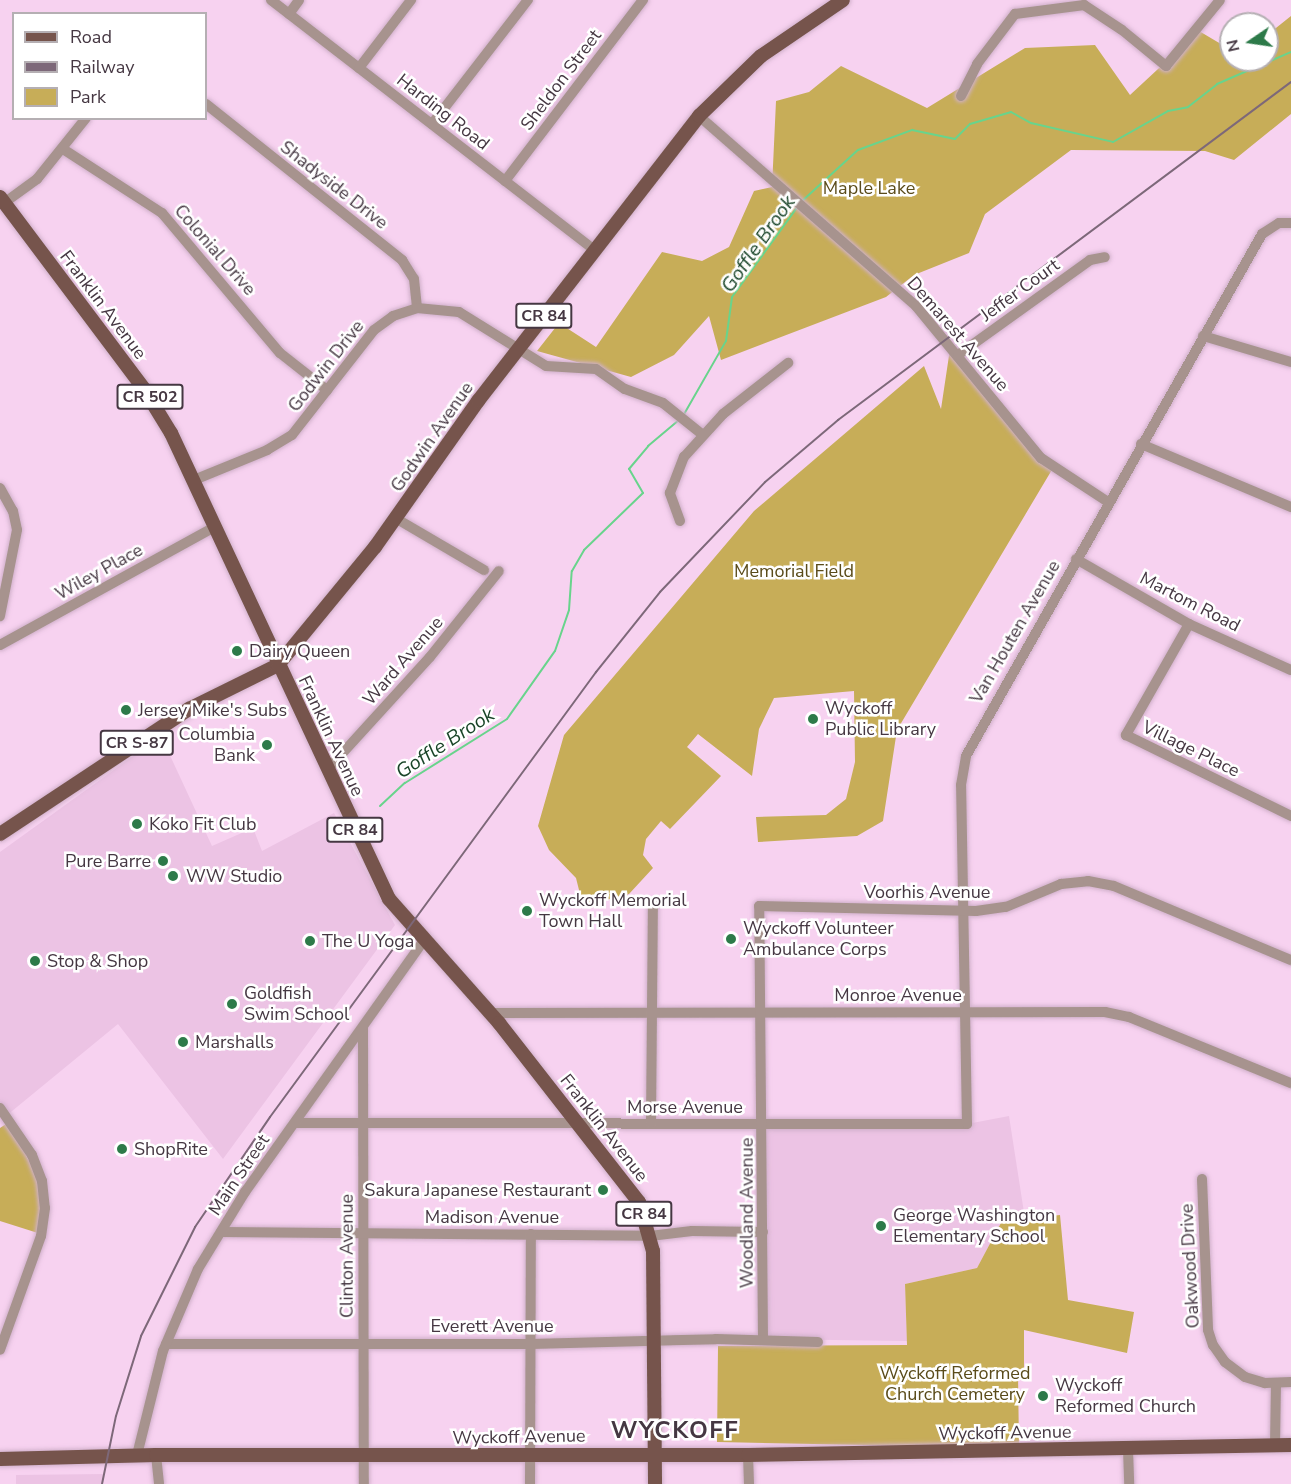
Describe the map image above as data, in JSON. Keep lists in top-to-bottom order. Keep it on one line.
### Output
{"streets":{"main road":["Franklin Avenue","CR 84","CR 502","Godwin Avenue","CR S-87","Wyckoff Avenue"],"street":["Sheldon Street","Harding Road","Shadyside Drive","Colonial Drive","Jeffer Court","Demarest Avenue","Godwin Drive","Wiley Place","Martom Road","Van Houten Avenue","Ward Avenue","Village Place","Voorhis Avenue","Monroe Avenue","Morse Avenue","Main Street","Woodland Avenue","Madison Avenue","Clinton Avenue","Oakwood Drive","Everett Avenue"]},"crossings":[["Sheldon Street","Harding Road"],["Harding Road","Godwin Avenue"],["Shadyside Drive","Godwin Drive"],["Colonial Drive","Godwin Drive"],["Jeffer Court","Demarest Avenue"],["Franklin Avenue","Godwin Drive"],["Franklin Avenue","Godwin Avenue"],["Franklin Avenue","Wiley Place"],["Franklin Avenue","Ward Avenue"],["Franklin Avenue","Monroe Avenue"],["Franklin Avenue","Morse Avenue"],["Franklin Avenue","Main Street"],["Franklin Avenue","Madison Avenue"],["Franklin Avenue","Everett Avenue"],["Franklin Avenue","Wyckoff Avenue"],["Demarest Avenue","Godwin Avenue"],["Demarest Avenue","Van Houten Avenue"],["Godwin Drive","Godwin Avenue"],["Martom Road","Van Houten Avenue"],["Martom Road","Village Place"],["Van Houten Avenue","Voorhis Avenue"],["Van Houten Avenue","Monroe Avenue"],["Van Houten Avenue","Morse Avenue"],["Voorhis Avenue","Woodland Avenue"],["Monroe Avenue","Woodland Avenue"],["Morse Avenue","Main Street"],["Morse Avenue","Woodland Avenue"],["Morse Avenue","Clinton Avenue"],["Main Street","Madison Avenue"],["Main Street","Clinton Avenue"],["Main Street","Everett Avenue"],["Main Street","Wyckoff Avenue"],["Woodland Avenue","Madison Avenue"],["Woodland Avenue","Everett Avenue"],["Madison Avenue","Clinton Avenue"],["Clinton Avenue","Everett Avenue"],["Clinton Avenue","Wyckoff Avenue"]],"districts":["WYCKOFF"],"water":["Goffle Brook"],"parks":["Maple Lake","Memorial Field","Wyckoff Reformed Church Cemetery"],"places":["Dairy Queen","Jersey Mike's Subs","Wyckoff Public Library","Columbia Bank","Koko Fit Club","Pure Barre","WW Studio","Wyckoff Memorial Town Hall","Wyckoff Volunteer Ambulance Corps","The U Yoga","Stop & Shop","Goldfish Swim School","Marshalls","ShopRite","Sakura Japanese Restaurant","George Washington Elementary School","Wyckoff Reformed Church"],"legend":["Road","Railway","Park"],"north":"left"}
